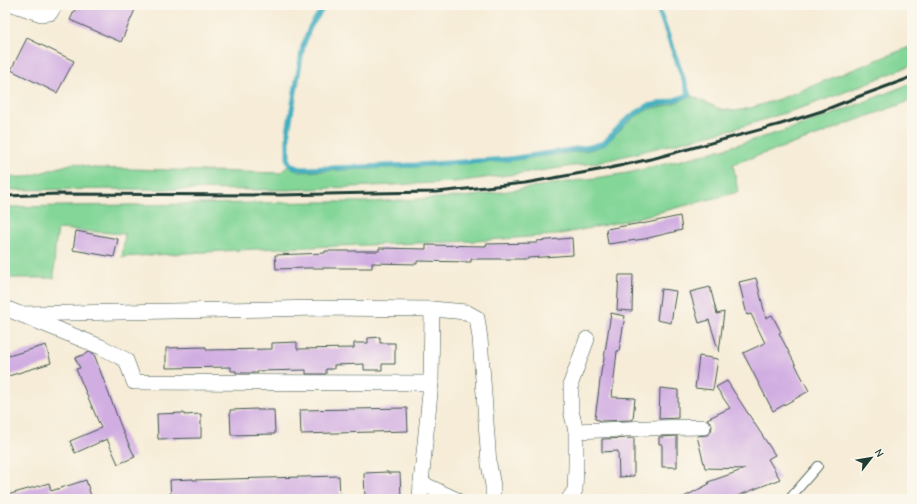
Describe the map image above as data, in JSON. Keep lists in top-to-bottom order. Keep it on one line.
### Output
{"north":"top right"}
